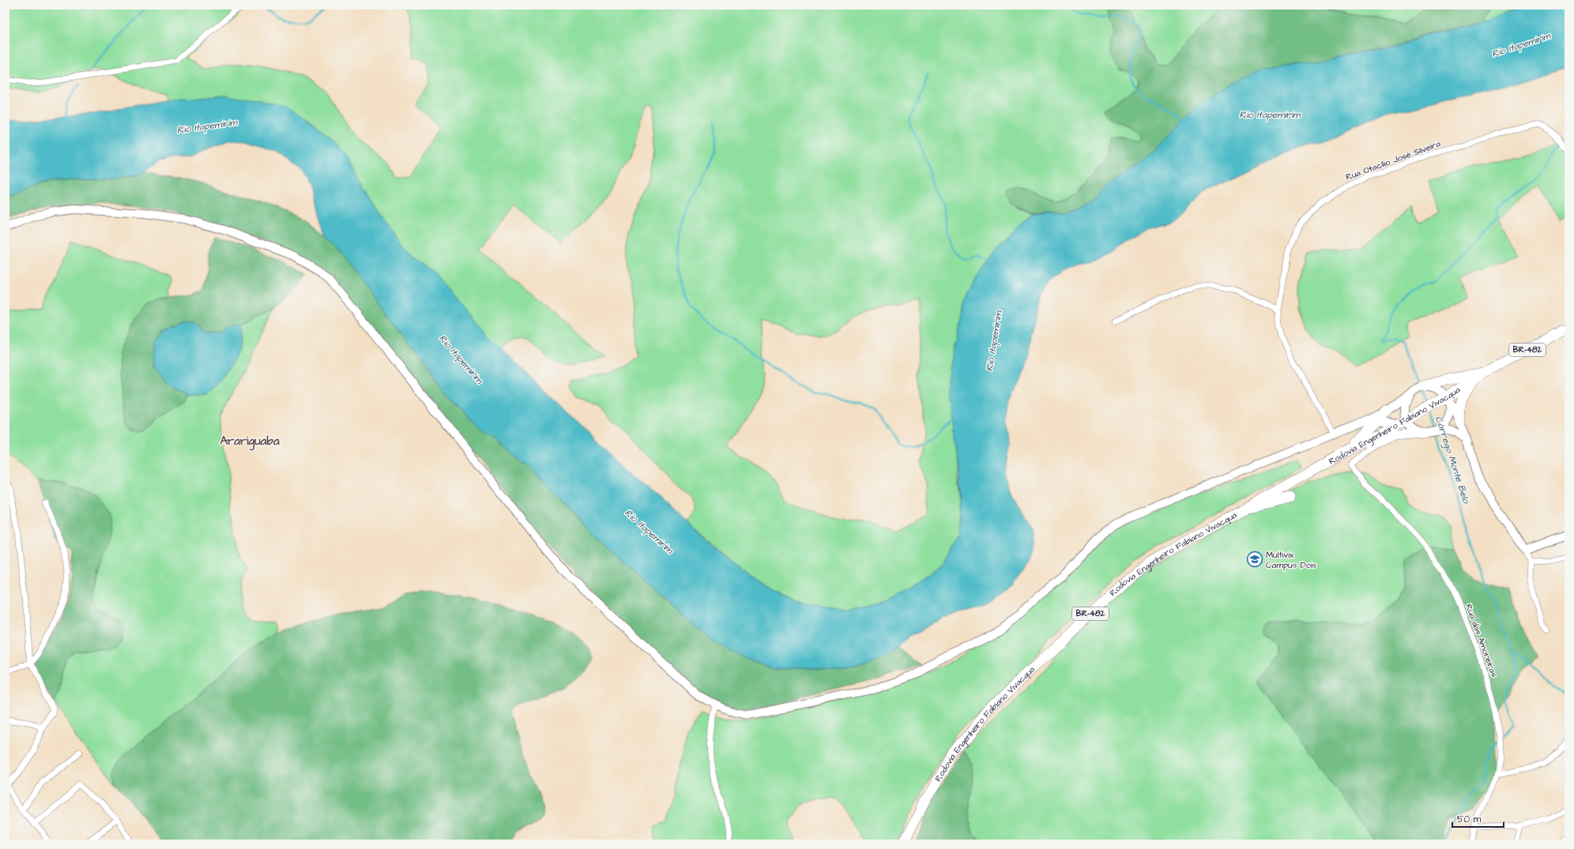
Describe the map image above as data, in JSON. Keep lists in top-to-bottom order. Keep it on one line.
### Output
{"streets":{"highway":["BR-482","Rodovia Engenheiro Fabiano Vivacqua"],"street":["Rua Otacílio José Silveira","Rua das Amoreiras"]},"crossings":[["BR-482","Rodovia Engenheiro Fabiano Vivacqua"]],"districts":["Arariguaba"],"water":["Rio Itapemirim","Córrego Monte Belo"],"places":{"school or university":["Multivix Campus Dois"]},"scale_bar":"50 m"}
